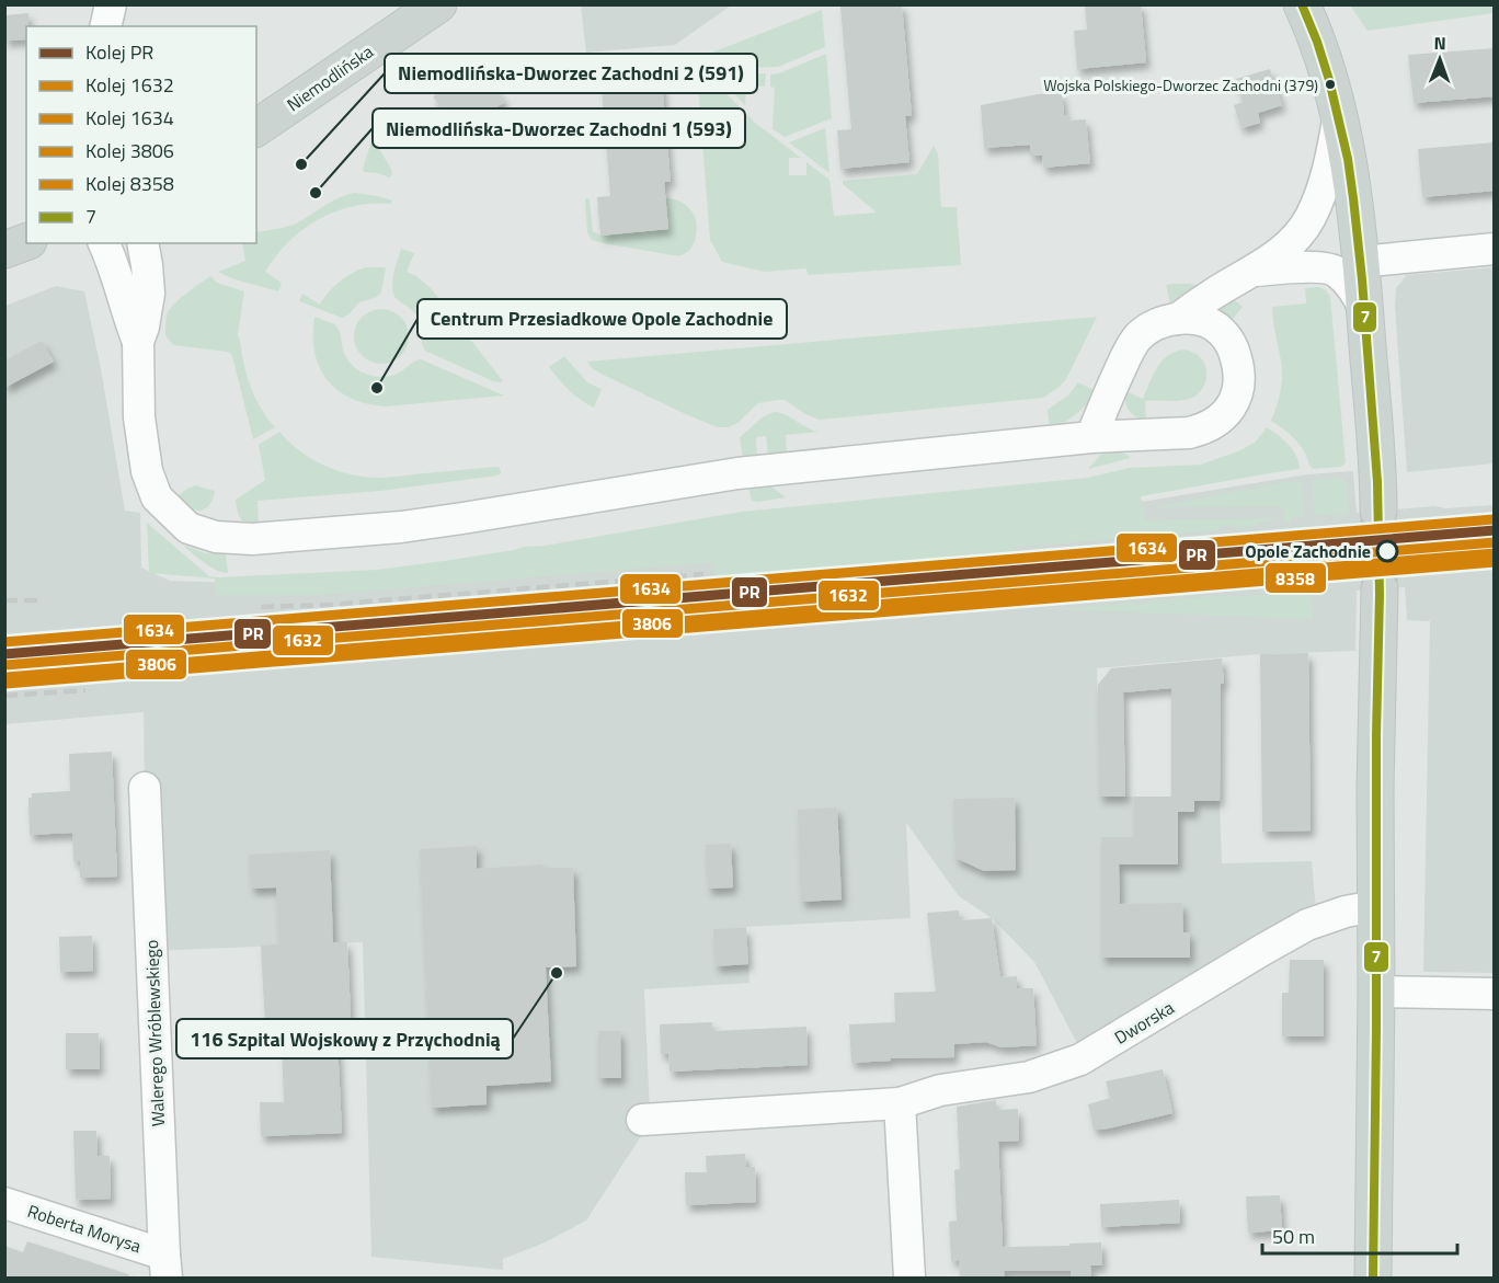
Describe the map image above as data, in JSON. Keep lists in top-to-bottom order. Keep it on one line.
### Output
{"streets":{"main road":["Niemodlińska"],"street":["Dworska","Walerego Wróblewskiego","Roberta Morysa"]},"crossings":[["Walerego Wróblewskiego","Roberta Morysa"]],"places":["Wojska Polskiego-Dworzec Zachodni (379)","Niemodlińska-Dworzec Zachodni 2 (591)","Niemodlińska-Dworzec Zachodni 1 (593)","Centrum Przesiadkowe Opole Zachodnie","Opole Zachodnie","116 Szpital Wojskowy z Przychodnią"],"lines":["transit line 7","rail line 1634","rail line PR","rail line 1632","rail line 3806","rail line 8358"],"legend":["Kolej PR","Kolej 1632","Kolej 1634","Kolej 3806","Kolej 8358","7"],"scale_bar":"50 m","north":"top"}
